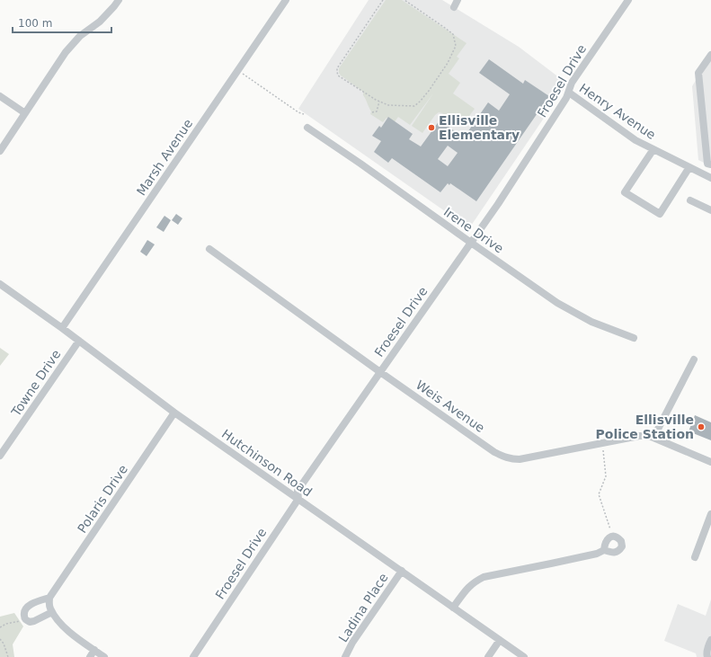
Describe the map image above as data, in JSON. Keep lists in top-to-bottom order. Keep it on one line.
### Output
{"streets":{"street":["Froesel Drive","Henry Avenue","Marsh Avenue","Irene Drive","Towne Drive","Weis Avenue","Hutchinson Road","Polaris Drive","Ladina Place"]},"crossings":[["Froesel Drive","Henry Avenue"],["Froesel Drive","Irene Drive"],["Froesel Drive","Weis Avenue"],["Froesel Drive","Hutchinson Road"],["Marsh Avenue","Hutchinson Road"],["Towne Drive","Hutchinson Road"],["Hutchinson Road","Polaris Drive"],["Hutchinson Road","Ladina Place"]],"places":["Ellisville Elementary","Ellisville Police Station"],"scale_bar":"100 m"}
